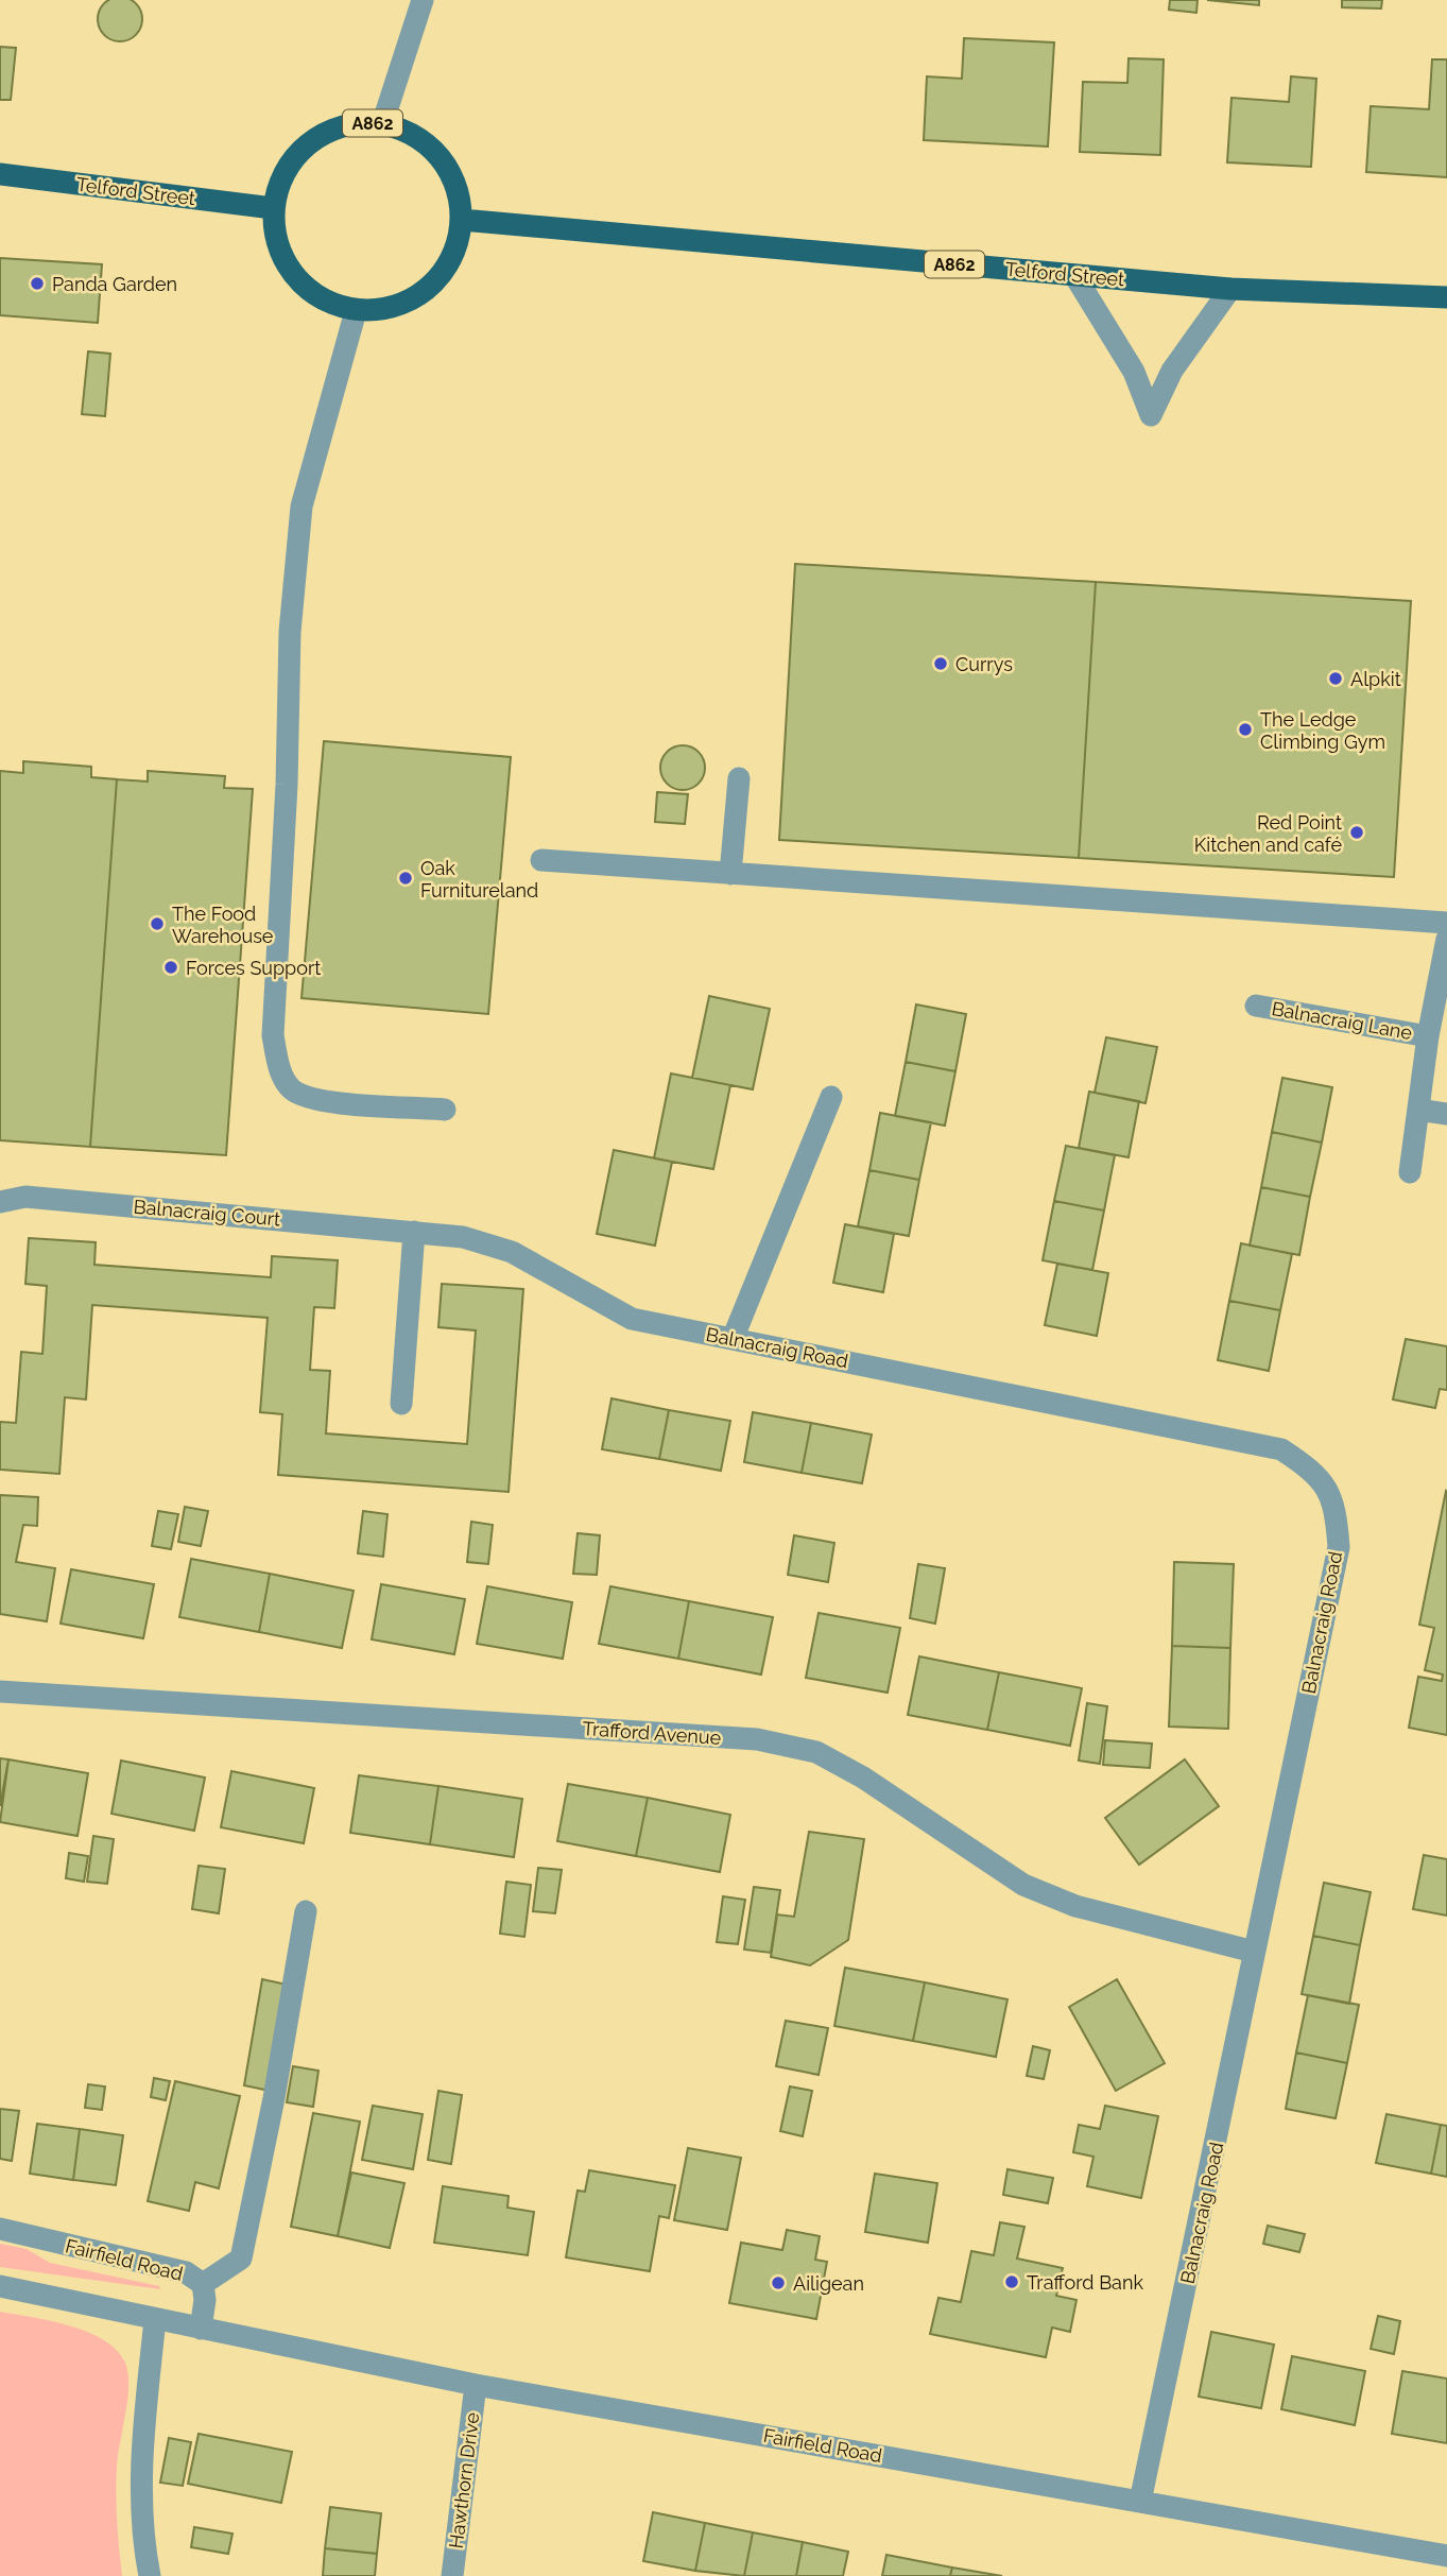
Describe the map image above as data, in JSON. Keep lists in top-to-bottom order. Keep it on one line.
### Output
{"streets":{"main road":["A862","Telford Street"],"street":["Balnacraig Lane","Balnacraig Court","Balnacraig Road","Trafford Avenue","Fairfield Road","Hawthorn Drive"]},"crossings":[["A862","Telford Street"],["Balnacraig Court","Balnacraig Road"],["Balnacraig Road","Trafford Avenue"],["Balnacraig Road","Fairfield Road"],["Fairfield Road","Hawthorn Drive"]],"places":["Panda Garden","Currys","Alpkit","The Ledge Climbing Gym","Red Point Kitchen and café","Oak Furnitureland","The Food Warehouse","Forces Support","Trafford Bank","Ailigean"]}
